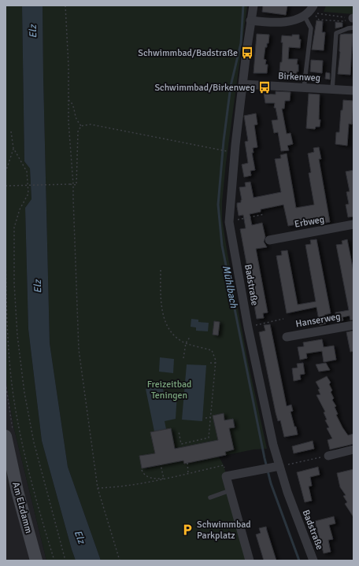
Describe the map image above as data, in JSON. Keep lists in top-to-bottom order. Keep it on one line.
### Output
{"streets":{"street":["Birkenweg","Erbweg","Badstraße","Hanserweg","Am Elzdamm"]},"crossings":[["Birkenweg","Badstraße"]],"water":["Elz","Mühlbach"],"parks":["Freizeitbad Teningen"],"places":{"bus stop":["Schwimmbad/Badstraße","Schwimmbad/Birkenweg"],"parking":["Schwimmbad Parkplatz"]}}
